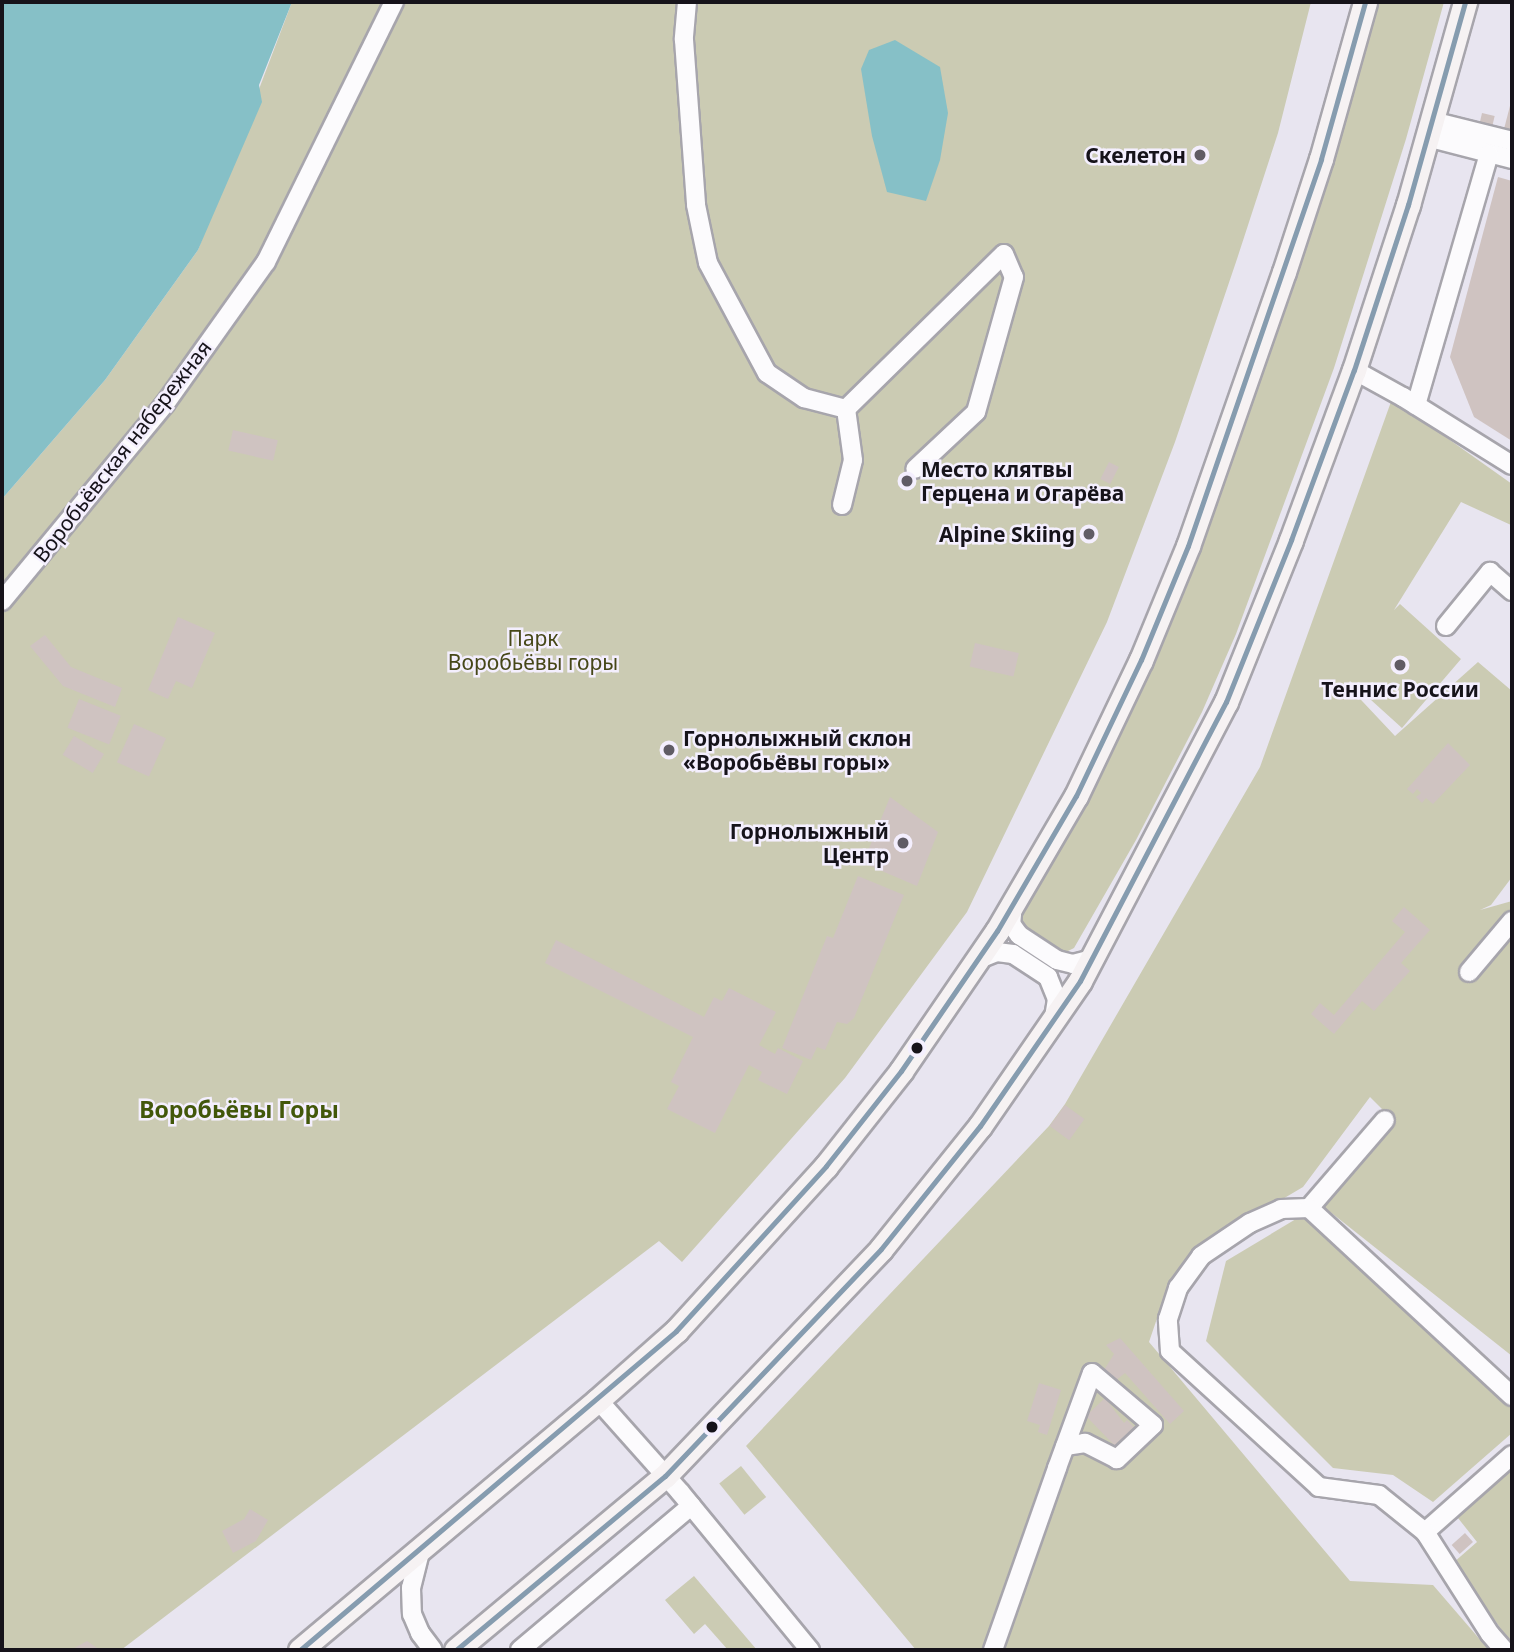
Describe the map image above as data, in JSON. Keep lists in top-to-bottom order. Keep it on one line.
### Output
{"streets":{"street":["Воробьёвская набережная"]},"districts":["Воробьёвы Горы"],"parks":["Парк Воробьёвы горы"],"places":["Скелетон","Место клятвы Герцена и Огарёва","Alpine Skiing","Теннис России","Горнолыжный склон «Воробьёвы горы»","Горнолыжный Центр"]}
